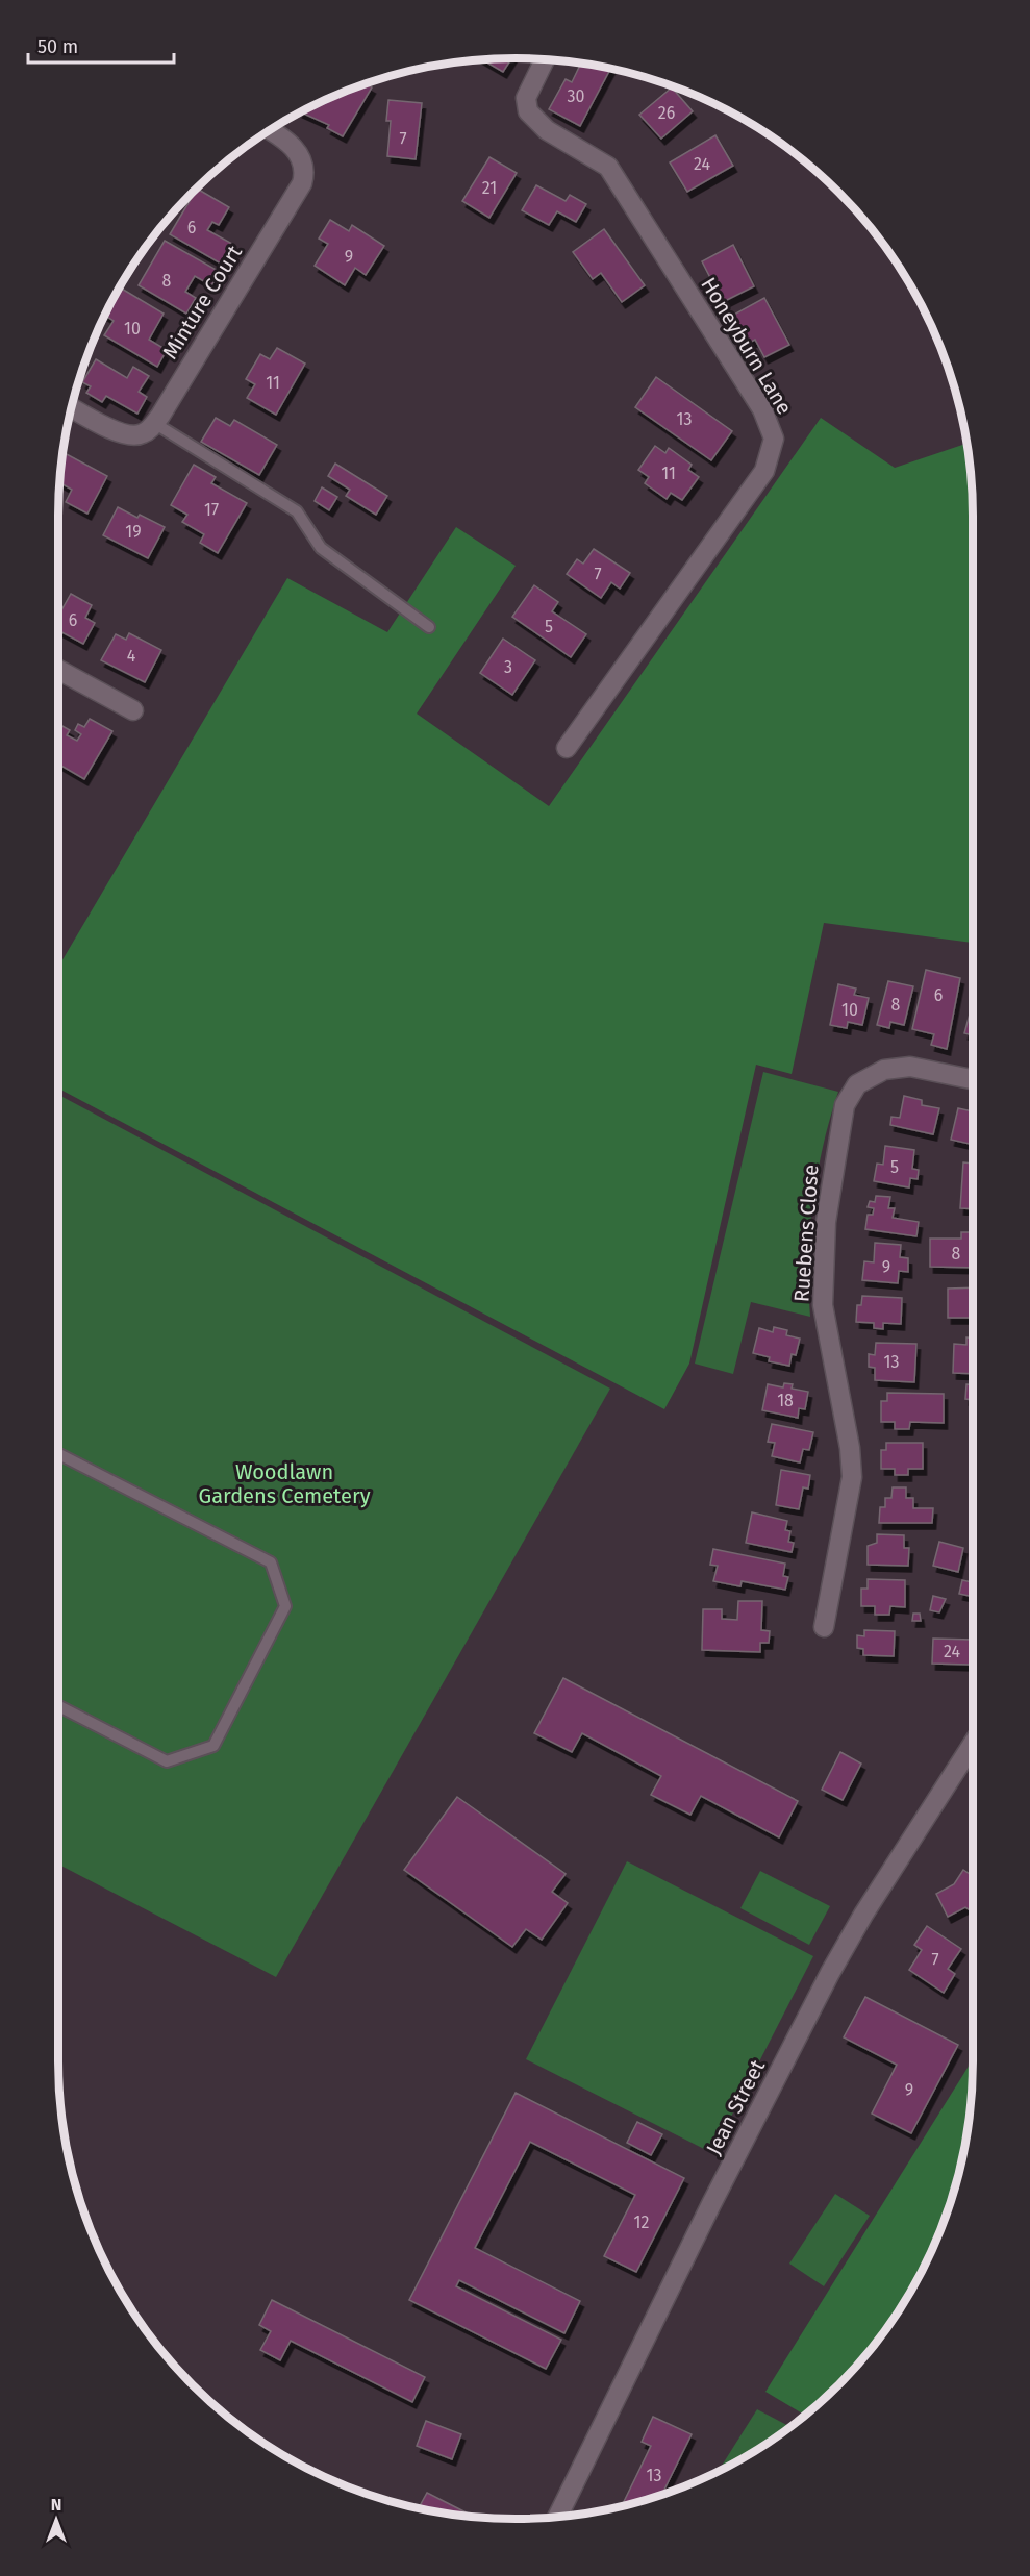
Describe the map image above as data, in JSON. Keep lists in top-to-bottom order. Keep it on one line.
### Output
{"streets":{"street":["Minture Court","Honeyburn Lane","Ruebens Close","Jean Street"]},"parks":["Woodlawn Gardens Cemetery"],"house_numbers":["30","26","7","24","21","6","9","8","10","11","13","11","17","19","7","6","5","4","3","6","8","10","5","8","9","13","18","24","7","9","12","13"],"scale_bar":"50 m","north":"top"}
